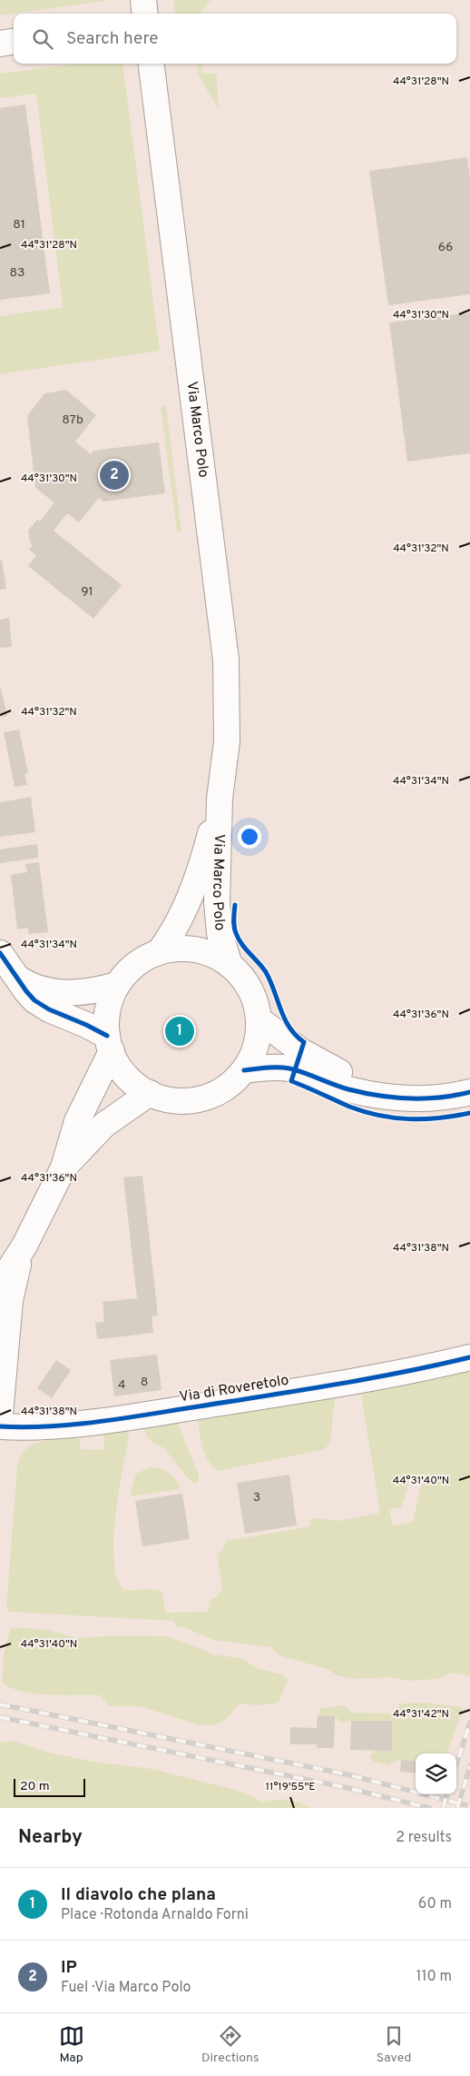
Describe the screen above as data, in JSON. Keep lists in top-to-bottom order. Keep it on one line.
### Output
{"streets":{"main road":["Via Marco Polo","Via di Roveretolo"]},"house_numbers":["81","66","83","87b","91","8","4","3"],"scale_bar":"20 m","page":{"search":"Search here","pins":["2","1"],"scale":"20 m","heading":["Nearby","2 results"],"list":[{"mark":"1","name":"Il diavolo che plana","note":"Place · Rotonda Arnaldo Forni","value":"60 m"},{"mark":"2","name":"IP","note":"Fuel · Via Marco Polo","value":"110 m"}],"nav":["Map","Directions","Saved"]},"coordinates":["44°31'28\"N","44°31'30\"N","44°31'32\"N","44°31'34\"N","44°31'36\"N","44°31'38\"N","44°31'40\"N","44°31'42\"N","11°19'55\"E"]}
